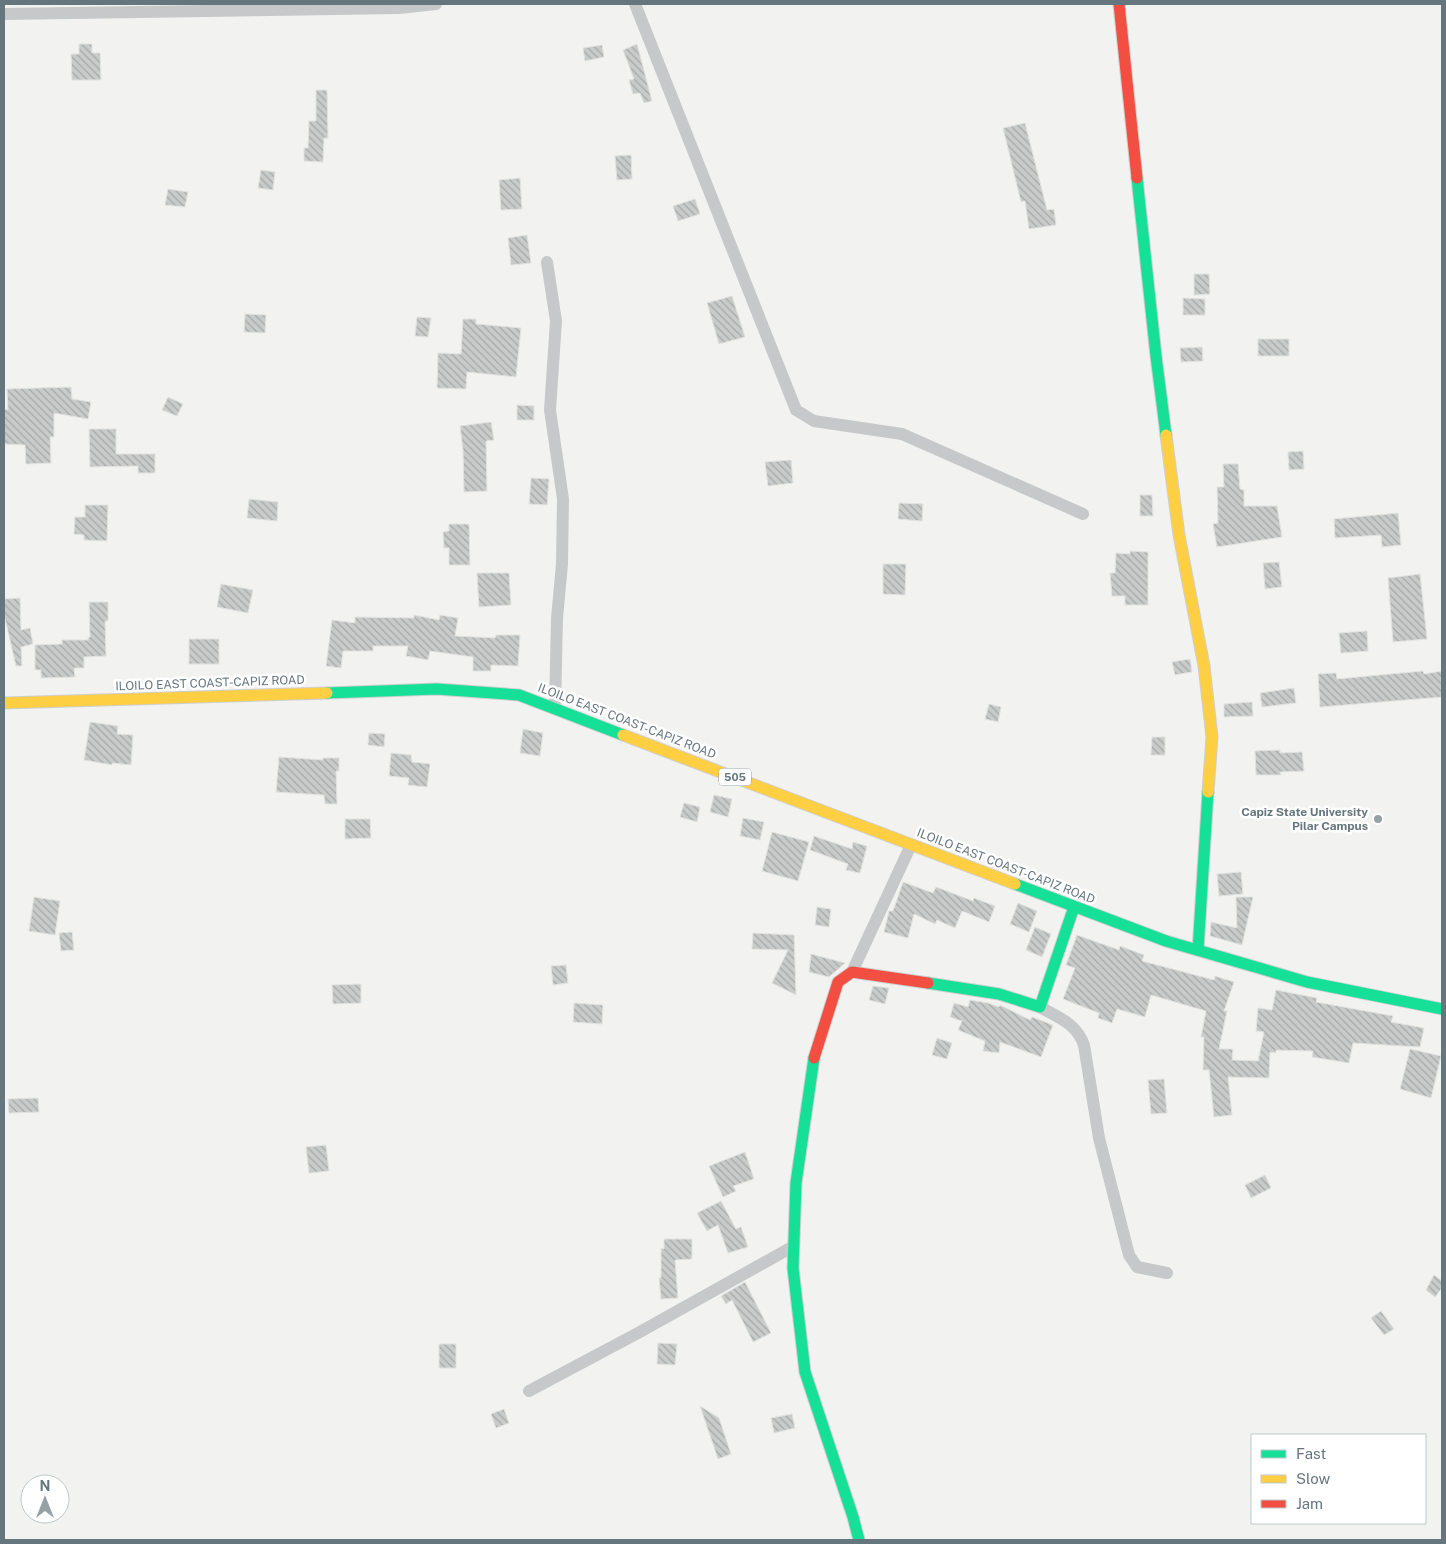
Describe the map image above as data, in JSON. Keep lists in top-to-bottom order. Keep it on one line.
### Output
{"streets":{"street":["ILOILO EAST COAST-CAPIZ ROAD","505"]},"places":["Capiz State University Pilar Campus"],"legend":["Fast","Slow","Jam"],"north":"top"}
